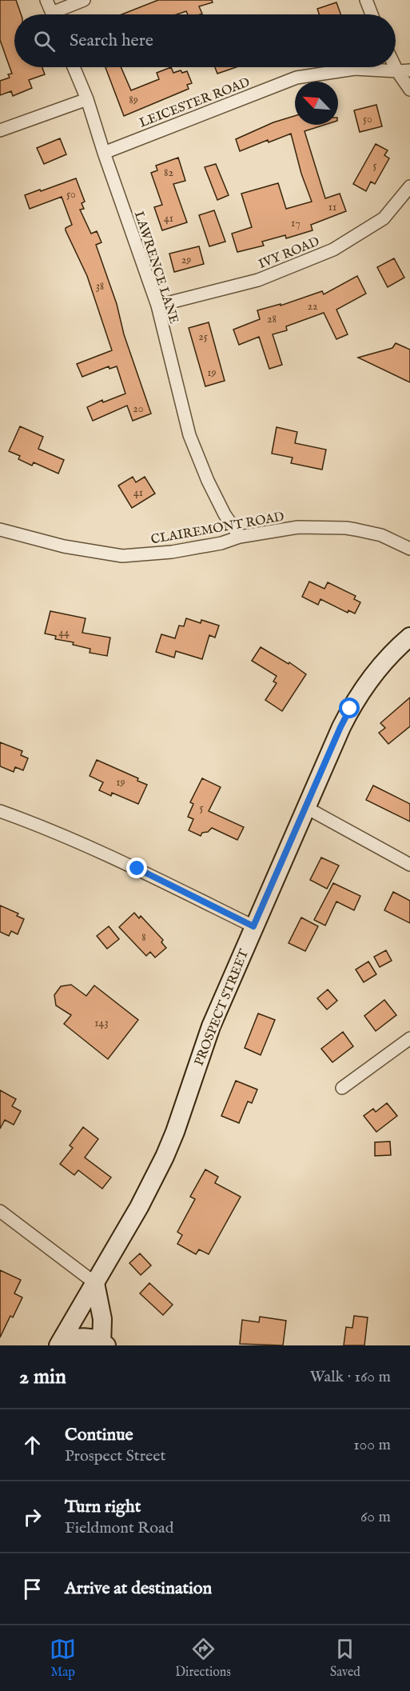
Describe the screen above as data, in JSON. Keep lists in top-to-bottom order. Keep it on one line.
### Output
{"streets":{"street":["LEICESTER ROAD","IVY ROAD","LAWRENCE LANE","CLAIREMONT ROAD","PROSPECT STREET"]},"crossings":[["LEICESTER ROAD","LAWRENCE LANE"],["IVY ROAD","LAWRENCE LANE"],["LAWRENCE LANE","CLAIREMONT ROAD"]],"house_numbers":["89","50","5","82","50","11","41","17","29","38","22","28","25","19","20","41","44","19","5","8","143"],"north":"top left","page":{"search":"Search here","heading":["2 min","Walk · 160 m"],"list":[["Continue","Prospect Street","100 m"],["Turn right","Fieldmont Road","60 m"],"Arrive at destination"],"nav":["Map","Directions","Saved"]}}
